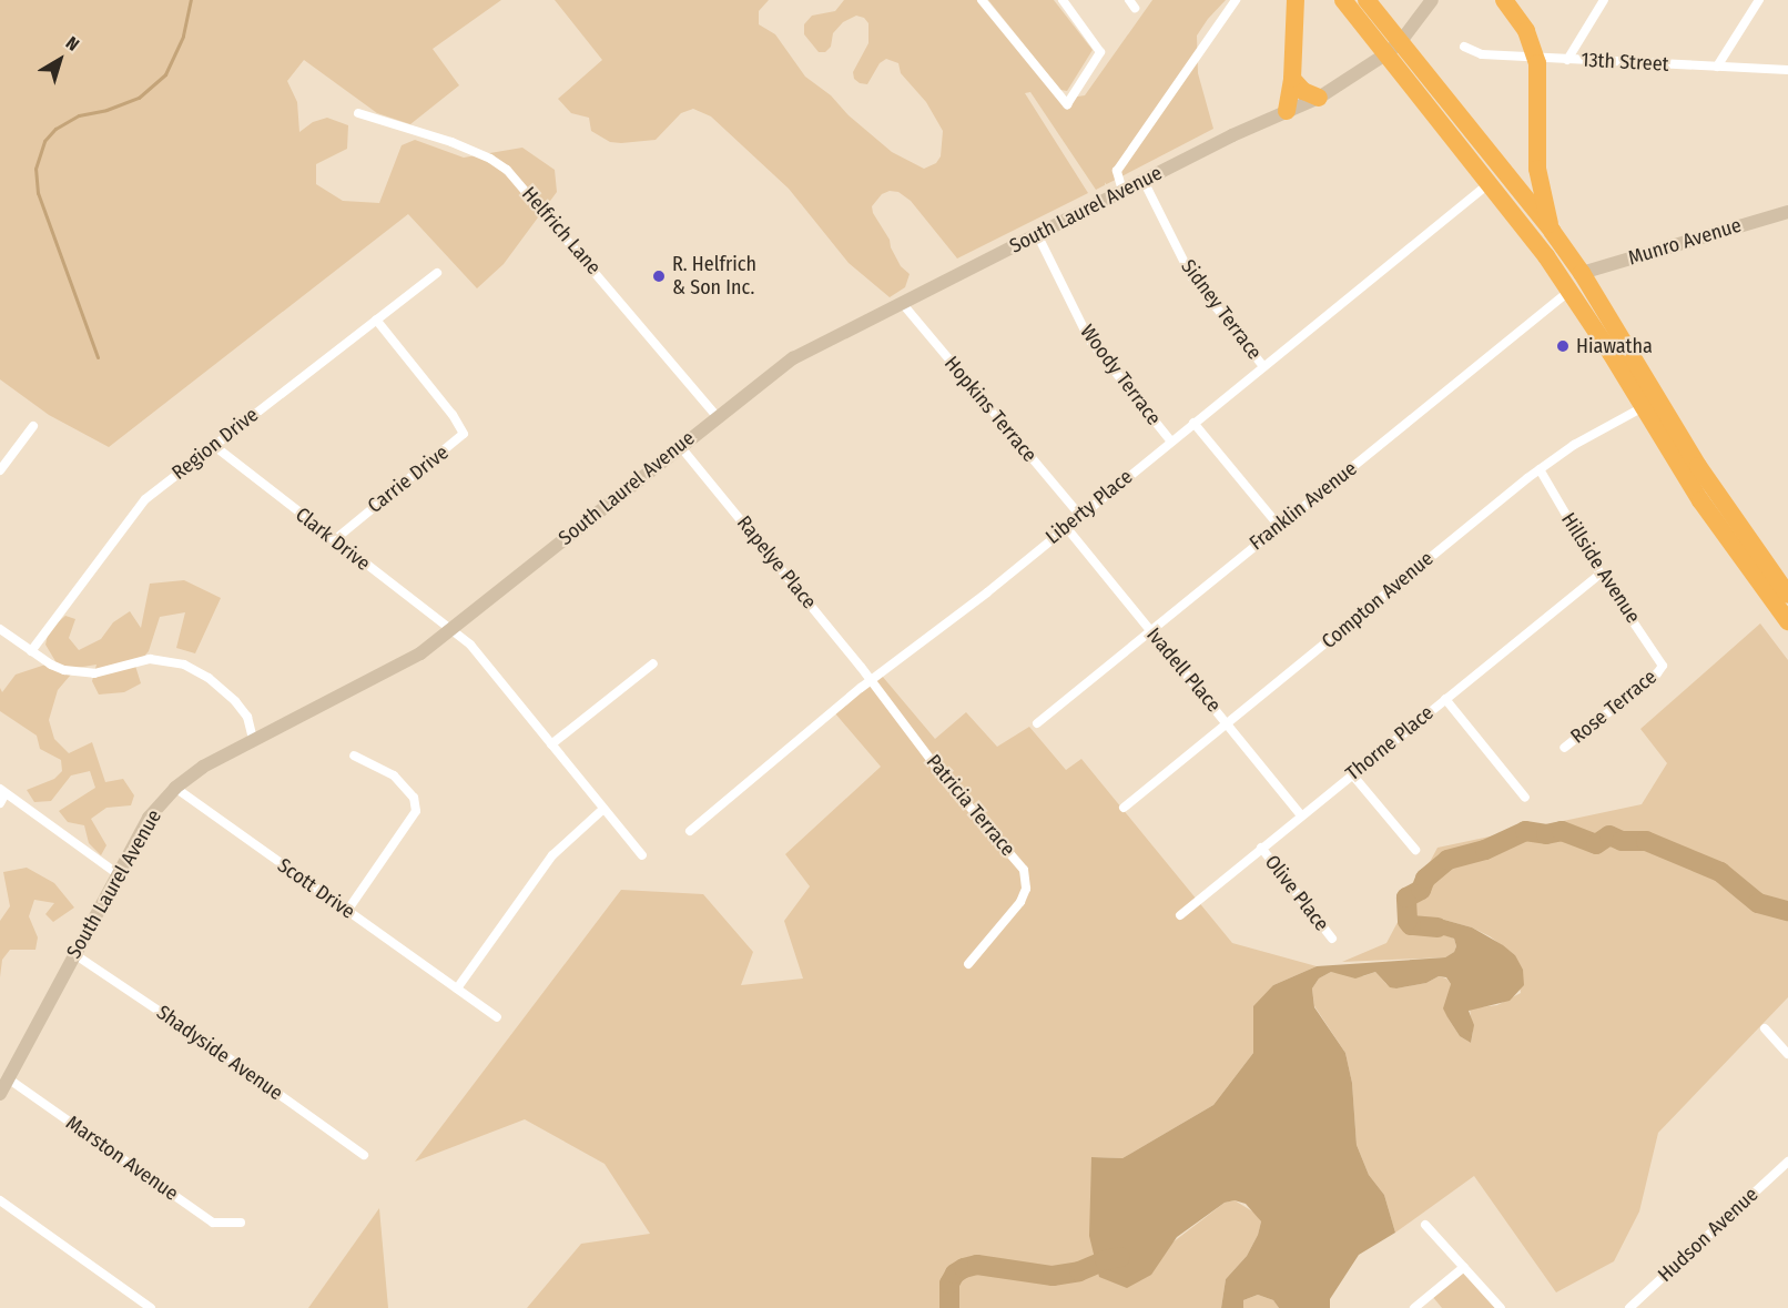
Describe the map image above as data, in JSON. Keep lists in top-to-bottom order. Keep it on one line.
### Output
{"streets":{"street":["13th Street","South Laurel Avenue","Helfrich Lane","Munro Avenue","Sidney Terrace","Woody Terrace","Hopkins Terrace","Region Drive","Carrie Drive","Franklin Avenue","Liberty Place","Clark Drive","Rapelye Place","Hillside Avenue","Compton Avenue","Ivadell Place","Rose Terrace","Thorne Place","Patricia Terrace","Scott Drive","Olive Place","Shadyside Avenue","Marston Avenue","Hudson Avenue"]},"crossings":[["South Laurel Avenue","Helfrich Lane"],["South Laurel Avenue","Sidney Terrace"],["South Laurel Avenue","Woody Terrace"],["South Laurel Avenue","Hopkins Terrace"],["South Laurel Avenue","Clark Drive"],["South Laurel Avenue","Rapelye Place"],["South Laurel Avenue","Scott Drive"],["South Laurel Avenue","Shadyside Avenue"],["South Laurel Avenue","Marston Avenue"],["Sidney Terrace","Liberty Place"],["Woody Terrace","Liberty Place"],["Hopkins Terrace","Liberty Place"],["Region Drive","Carrie Drive"],["Region Drive","Clark Drive"],["Carrie Drive","Clark Drive"],["Franklin Avenue","Ivadell Place"],["Liberty Place","Rapelye Place"],["Liberty Place","Ivadell Place"],["Liberty Place","Patricia Terrace"],["Rapelye Place","Patricia Terrace"],["Hillside Avenue","Compton Avenue"],["Hillside Avenue","Rose Terrace"],["Hillside Avenue","Thorne Place"],["Compton Avenue","Ivadell Place"],["Ivadell Place","Thorne Place"],["Thorne Place","Olive Place"]],"places":["R. Helfrich & Son Inc.","Hiawatha"],"north":"top right"}
